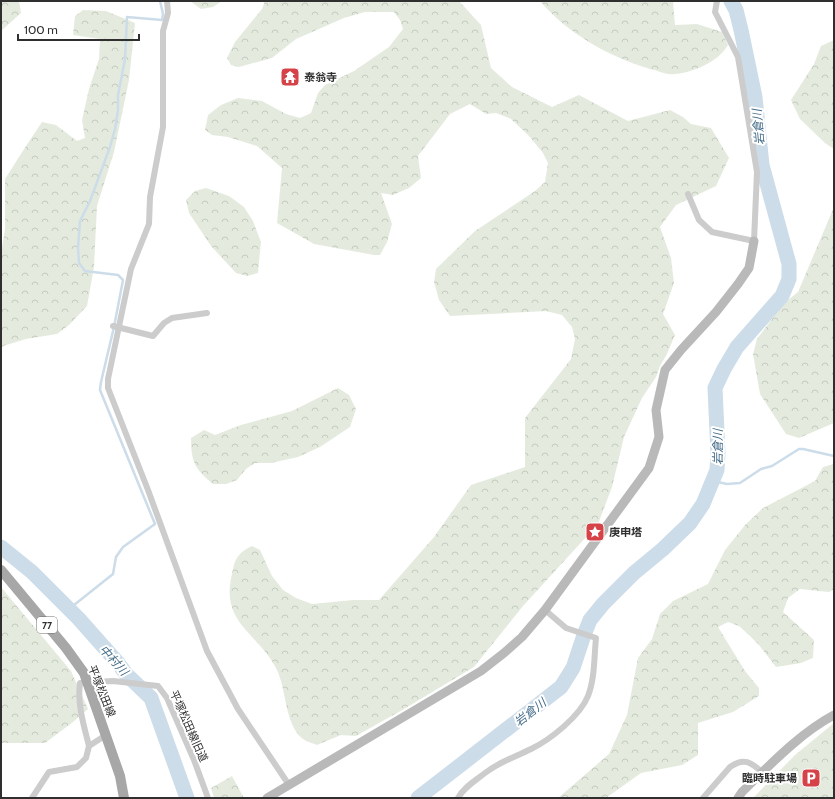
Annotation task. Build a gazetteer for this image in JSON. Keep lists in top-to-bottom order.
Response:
{
  "streets": {
    "main road": ["77", "平塚松田線"],
    "street": ["平塚松田線旧道"]
  },
  "crossings": [
    ["平塚松田線", "平塚松田線旧道"]
  ],
  "water": ["岩倉川", "中村川"],
  "places": {
    "temple": ["泰翁寺"],
    "place": ["庚申塔"],
    "parking": ["臨時駐車場"]
  },
  "scale_bar": "100 m"
}
